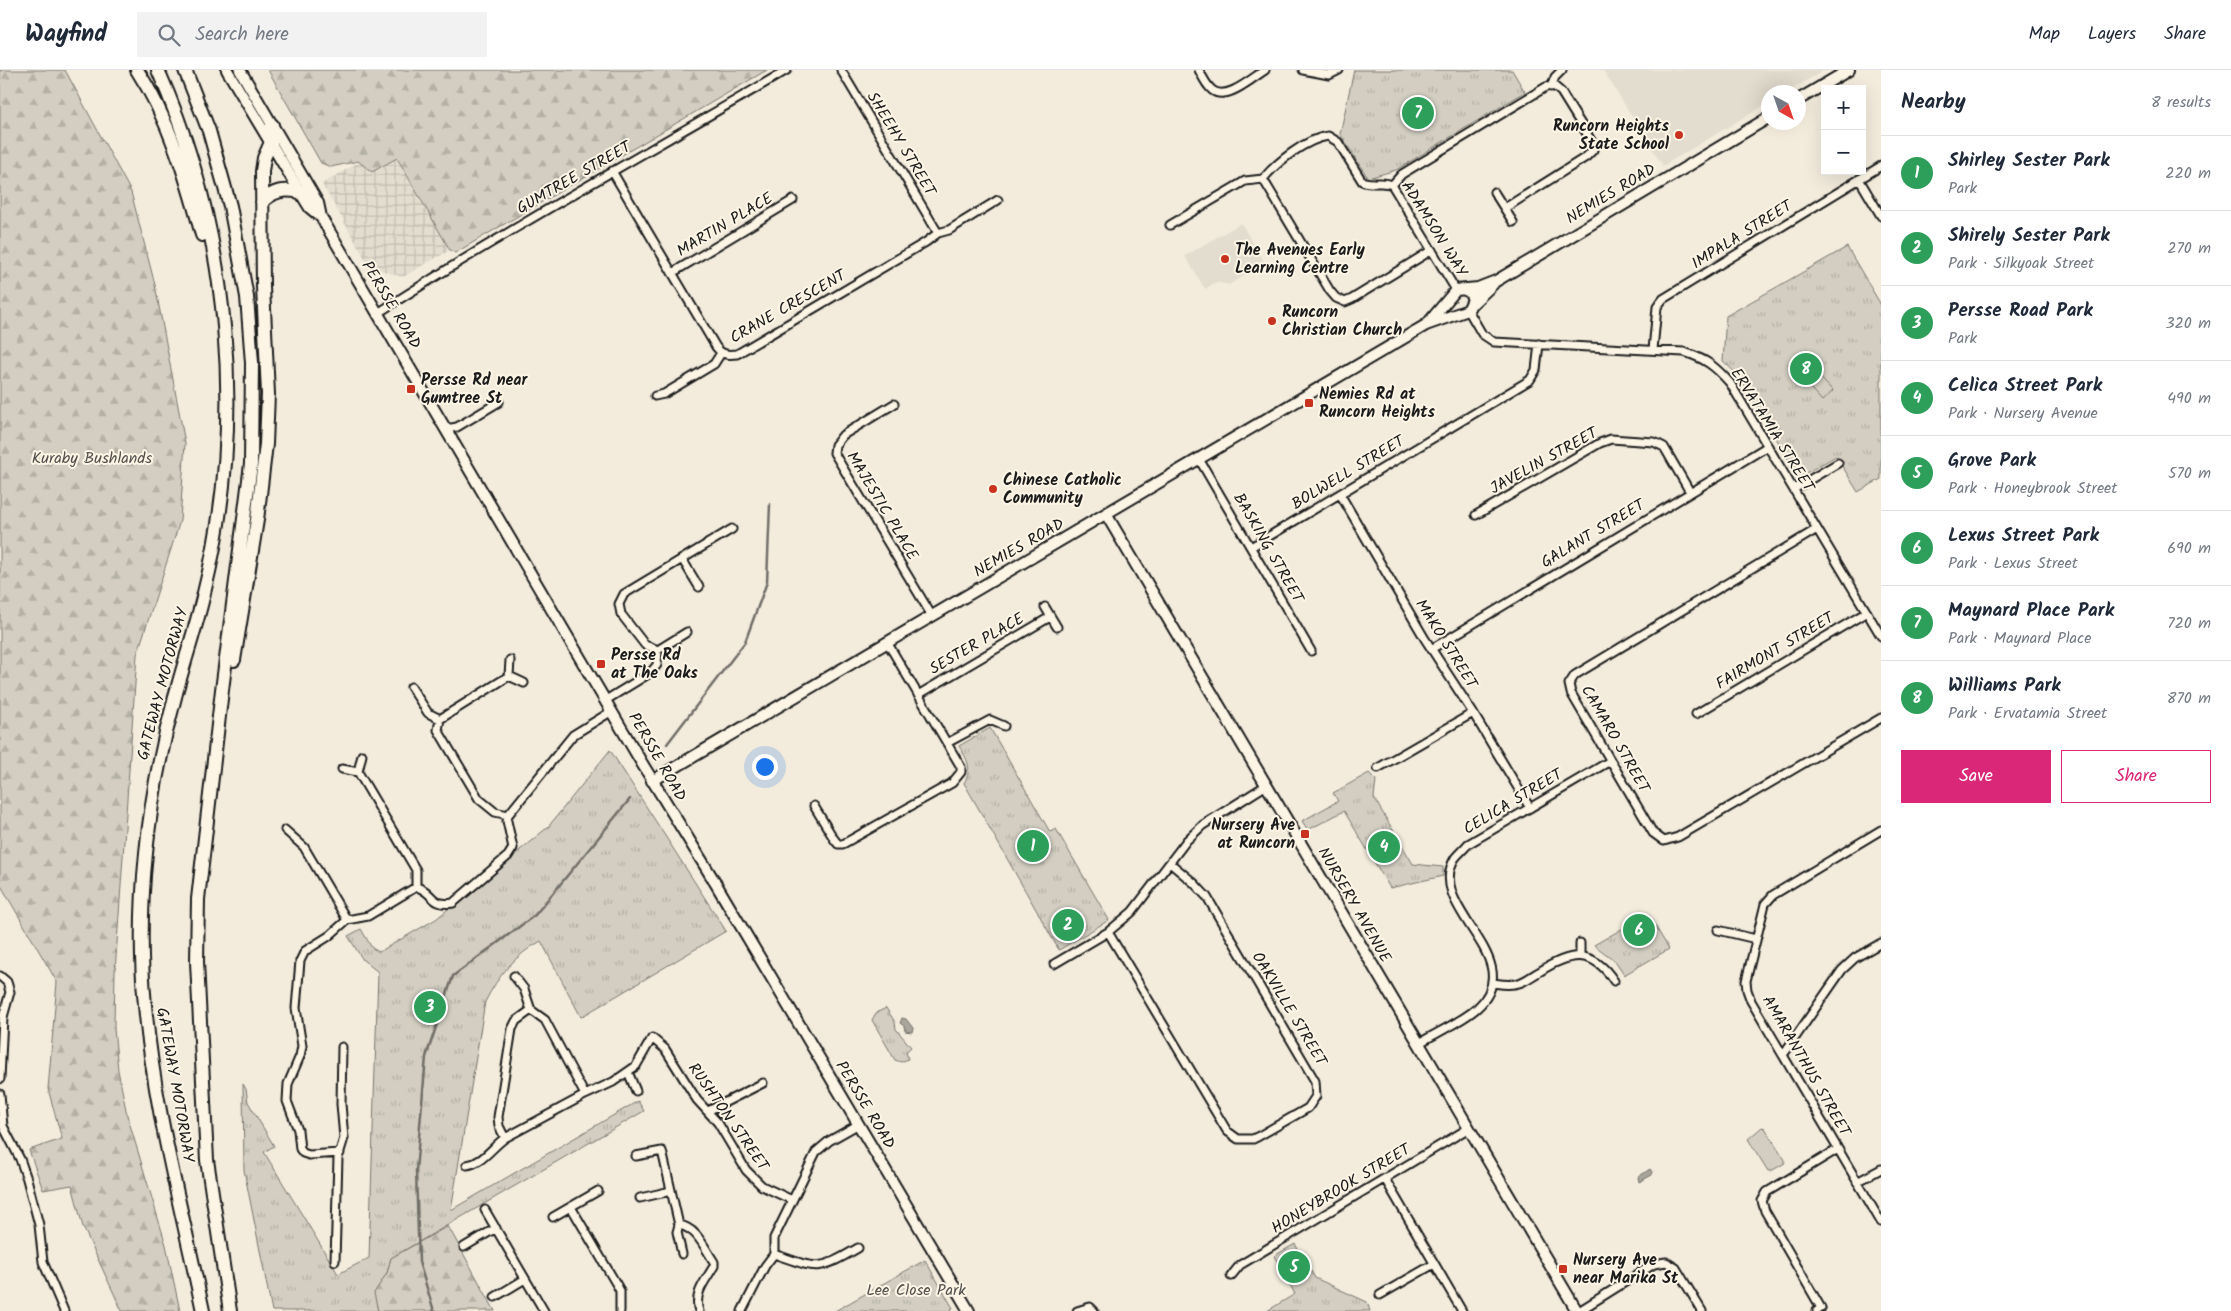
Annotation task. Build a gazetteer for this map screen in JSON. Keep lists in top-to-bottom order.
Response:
{
  "streets": {
    "highway": ["GATEWAY MOTORWAY"],
    "street": [
      "SHEEHY STREET",
      "GUMTREE STREET",
      "NEMIES ROAD",
      "MARTIN PLACE",
      "ADAMSON WAY",
      "IMPALA STREET",
      "PERSSE ROAD",
      "CRANE CRESCENT",
      "ERVATAMIA STREET",
      "JAVELIN STREET",
      "BOLWELL STREET",
      "MAJESTIC PLACE",
      "GALANT STREET",
      "BASKING STREET",
      "SESTER PLACE",
      "MAKO STREET",
      "FAIRMONT STREET",
      "CAMARO STREET",
      "CELICA STREET",
      "NURSERY AVENUE",
      "OAKVILLE STREET",
      "AMARANTHUS STREET",
      "RUSHTON STREET",
      "HONEYBROOK STREET"
    ]
  },
  "crossings": [
    ["SHEEHY STREET", "CRANE CRESCENT"],
    ["GUMTREE STREET", "PERSSE ROAD"],
    ["GUMTREE STREET", "CRANE CRESCENT"],
    ["NEMIES ROAD", "ADAMSON WAY"],
    ["NEMIES ROAD", "PERSSE ROAD"],
    ["NEMIES ROAD", "ERVATAMIA STREET"],
    ["NEMIES ROAD", "MAJESTIC PLACE"],
    ["NEMIES ROAD", "BASKING STREET"],
    ["NEMIES ROAD", "NURSERY AVENUE"],
    ["MARTIN PLACE", "CRANE CRESCENT"],
    ["IMPALA STREET", "ERVATAMIA STREET"],
    ["ERVATAMIA STREET", "BOLWELL STREET"],
    ["ERVATAMIA STREET", "GALANT STREET"],
    ["ERVATAMIA STREET", "FAIRMONT STREET"],
    ["ERVATAMIA STREET", "CAMARO STREET"],
    ["JAVELIN STREET", "GALANT STREET"],
    ["BOLWELL STREET", "BASKING STREET"],
    ["BOLWELL STREET", "MAKO STREET"],
    ["GALANT STREET", "MAKO STREET"],
    ["MAKO STREET", "CELICA STREET"],
    ["CAMARO STREET", "CELICA STREET"],
    ["NURSERY AVENUE", "HONEYBROOK STREET"]
  ],
  "parks": ["Kuraby Bushlands", "Lee Close Park"],
  "places": {
    "other": [
      "Runcorn Heights State School",
      "The Avenues Early Learning Centre",
      "Runcorn Christian Church",
      "Chinese Catholic Community"
    ],
    "transit": [
      "Persse Rd near Gumtree St",
      "Nemies Rd at Runcorn Heights",
      "Persse Rd at The Oaks",
      "Nursery Ave at Runcorn",
      "Nursery Ave near Marika St"
    ]
  },
  "north": "bottom right",
  "page": {
    "header": "Wayfind",
    "search": "Search here",
    "nav": ["Map", "Layers", "Share"],
    "heading": ["Nearby", "8 results"],
    "map_buttons": ["+", "−"],
    "pins": [
      "7",
      "8",
      "1",
      "4",
      "2",
      "6",
      "3",
      "5"
    ],
    "list": [
      {
        "mark": "1",
        "name": "Shirley Sester Park",
        "note": "Park",
        "value": "220 m"
      },
      {
        "mark": "2",
        "name": "Shirely Sester Park",
        "note": "Park · Silkyoak Street",
        "value": "270 m"
      },
      {
        "mark": "3",
        "name": "Persse Road Park",
        "note": "Park",
        "value": "320 m"
      },
      {
        "mark": "4",
        "name": "Celica Street Park",
        "note": "Park · Nursery Avenue",
        "value": "490 m"
      },
      {
        "mark": "5",
        "name": "Grove Park",
        "note": "Park · Honeybrook Street",
        "value": "570 m"
      },
      {
        "mark": "6",
        "name": "Lexus Street Park",
        "note": "Park · Lexus Street",
        "value": "690 m"
      },
      {
        "mark": "7",
        "name": "Maynard Place Park",
        "note": "Park · Maynard Place",
        "value": "720 m"
      },
      {
        "mark": "8",
        "name": "Williams Park",
        "note": "Park · Ervatamia Street",
        "value": "870 m"
      }
    ],
    "buttons": ["Save", "Share"]
  }
}
